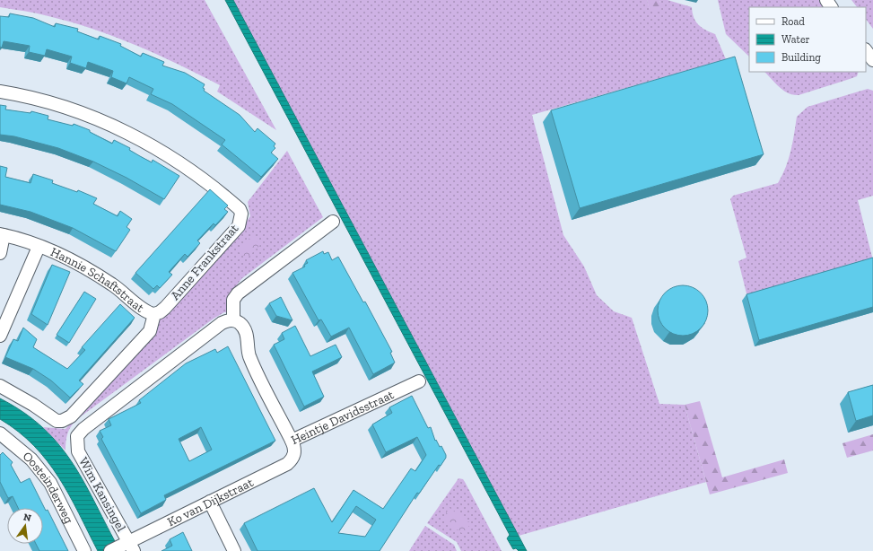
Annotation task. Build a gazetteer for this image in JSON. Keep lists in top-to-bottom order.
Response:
{
  "streets": {
    "street": [
      "Anne Frankstraat",
      "Hannie Schaftstraat",
      "Heintje Davidsstraat",
      "Oosteinderweg",
      "Wim Kansingel",
      "Ko van Dijkstraat"
    ]
  },
  "crossings": [
    ["Anne Frankstraat", "Hannie Schaftstraat"],
    ["Heintje Davidsstraat", "Wim Kansingel"],
    ["Heintje Davidsstraat", "Ko van Dijkstraat"],
    ["Wim Kansingel", "Ko van Dijkstraat"]
  ],
  "legend": ["Road", "Water", "Building"],
  "north": "top"
}
